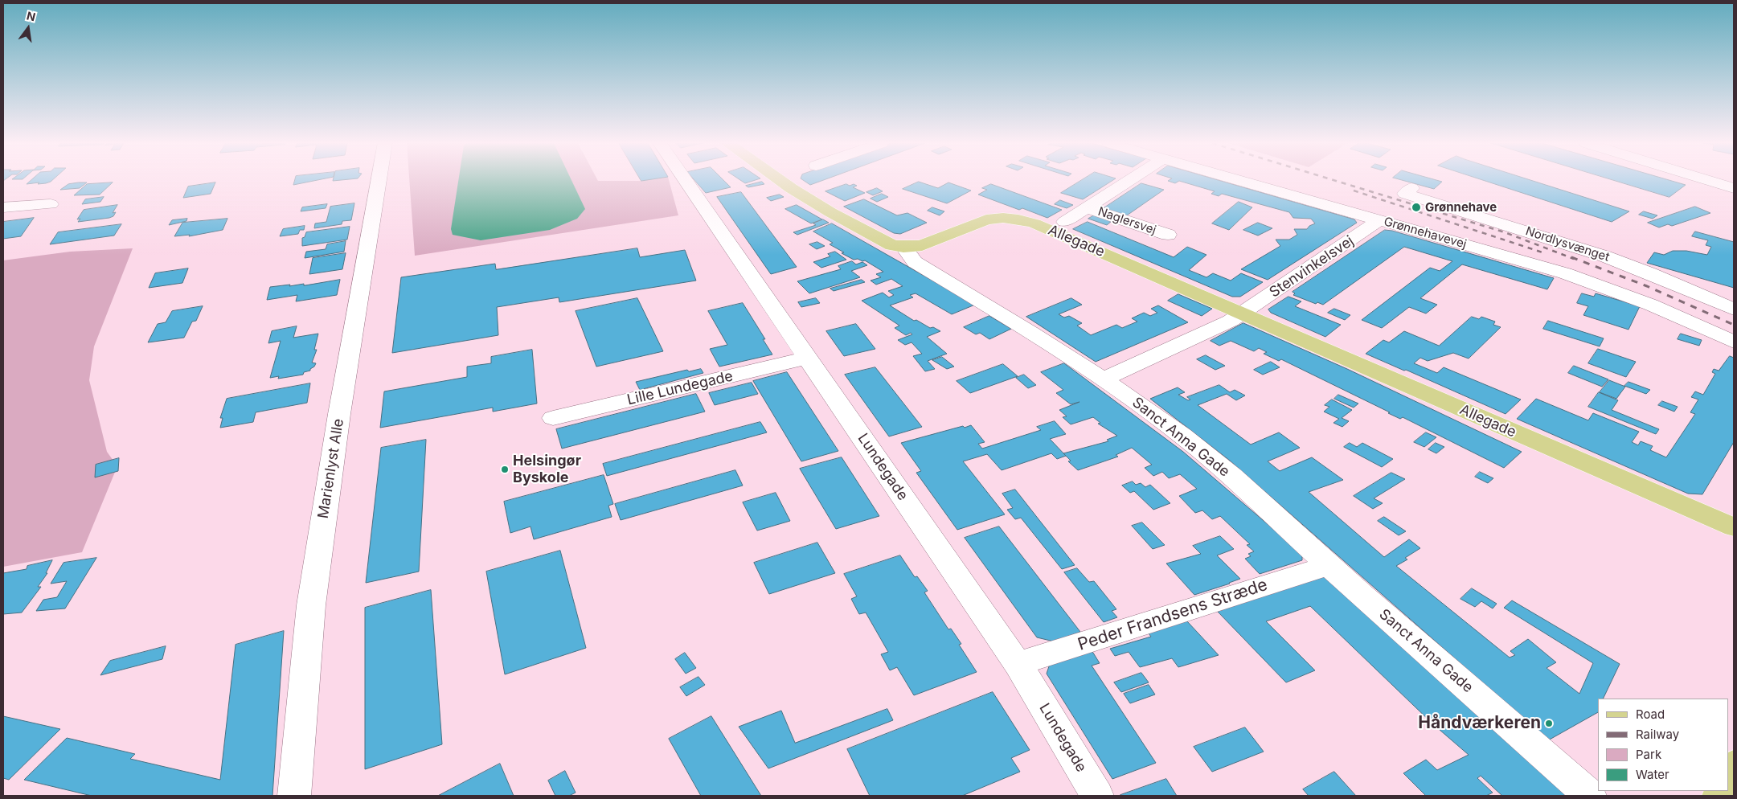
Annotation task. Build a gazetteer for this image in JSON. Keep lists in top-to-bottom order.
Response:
{
  "streets": {
    "main road": ["Allegade"],
    "street": [
      "Naglersvej",
      "Grønnehavevej",
      "Nordlysvænget",
      "Stenvinkelsvej",
      "Lille Lundegade",
      "Sanct Anna Gade",
      "Lundegade",
      "Marienlyst Alle",
      "Peder Frandsens Stræde"
    ]
  },
  "crossings": [
    ["Grønnehavevej", "Stenvinkelsvej"],
    ["Allegade", "Stenvinkelsvej"],
    ["Allegade", "Sanct Anna Gade"],
    ["Lille Lundegade", "Lundegade"],
    ["Sanct Anna Gade", "Peder Frandsens Stræde"],
    ["Lundegade", "Peder Frandsens Stræde"]
  ],
  "places": ["Grønnehave", "Helsingør Byskole", "Håndværkeren"],
  "legend": [
    "Road",
    "Railway",
    "Park",
    "Water"
  ],
  "north": "top"
}
